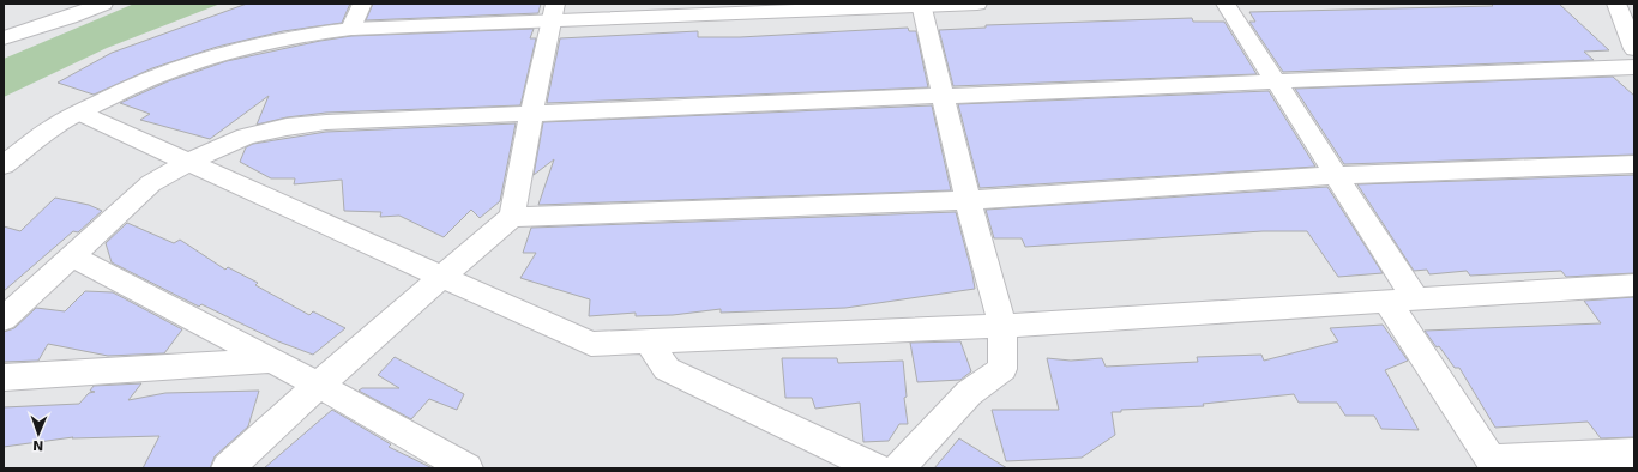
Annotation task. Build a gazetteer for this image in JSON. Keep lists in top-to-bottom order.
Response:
{
  "north": "bottom"
}
